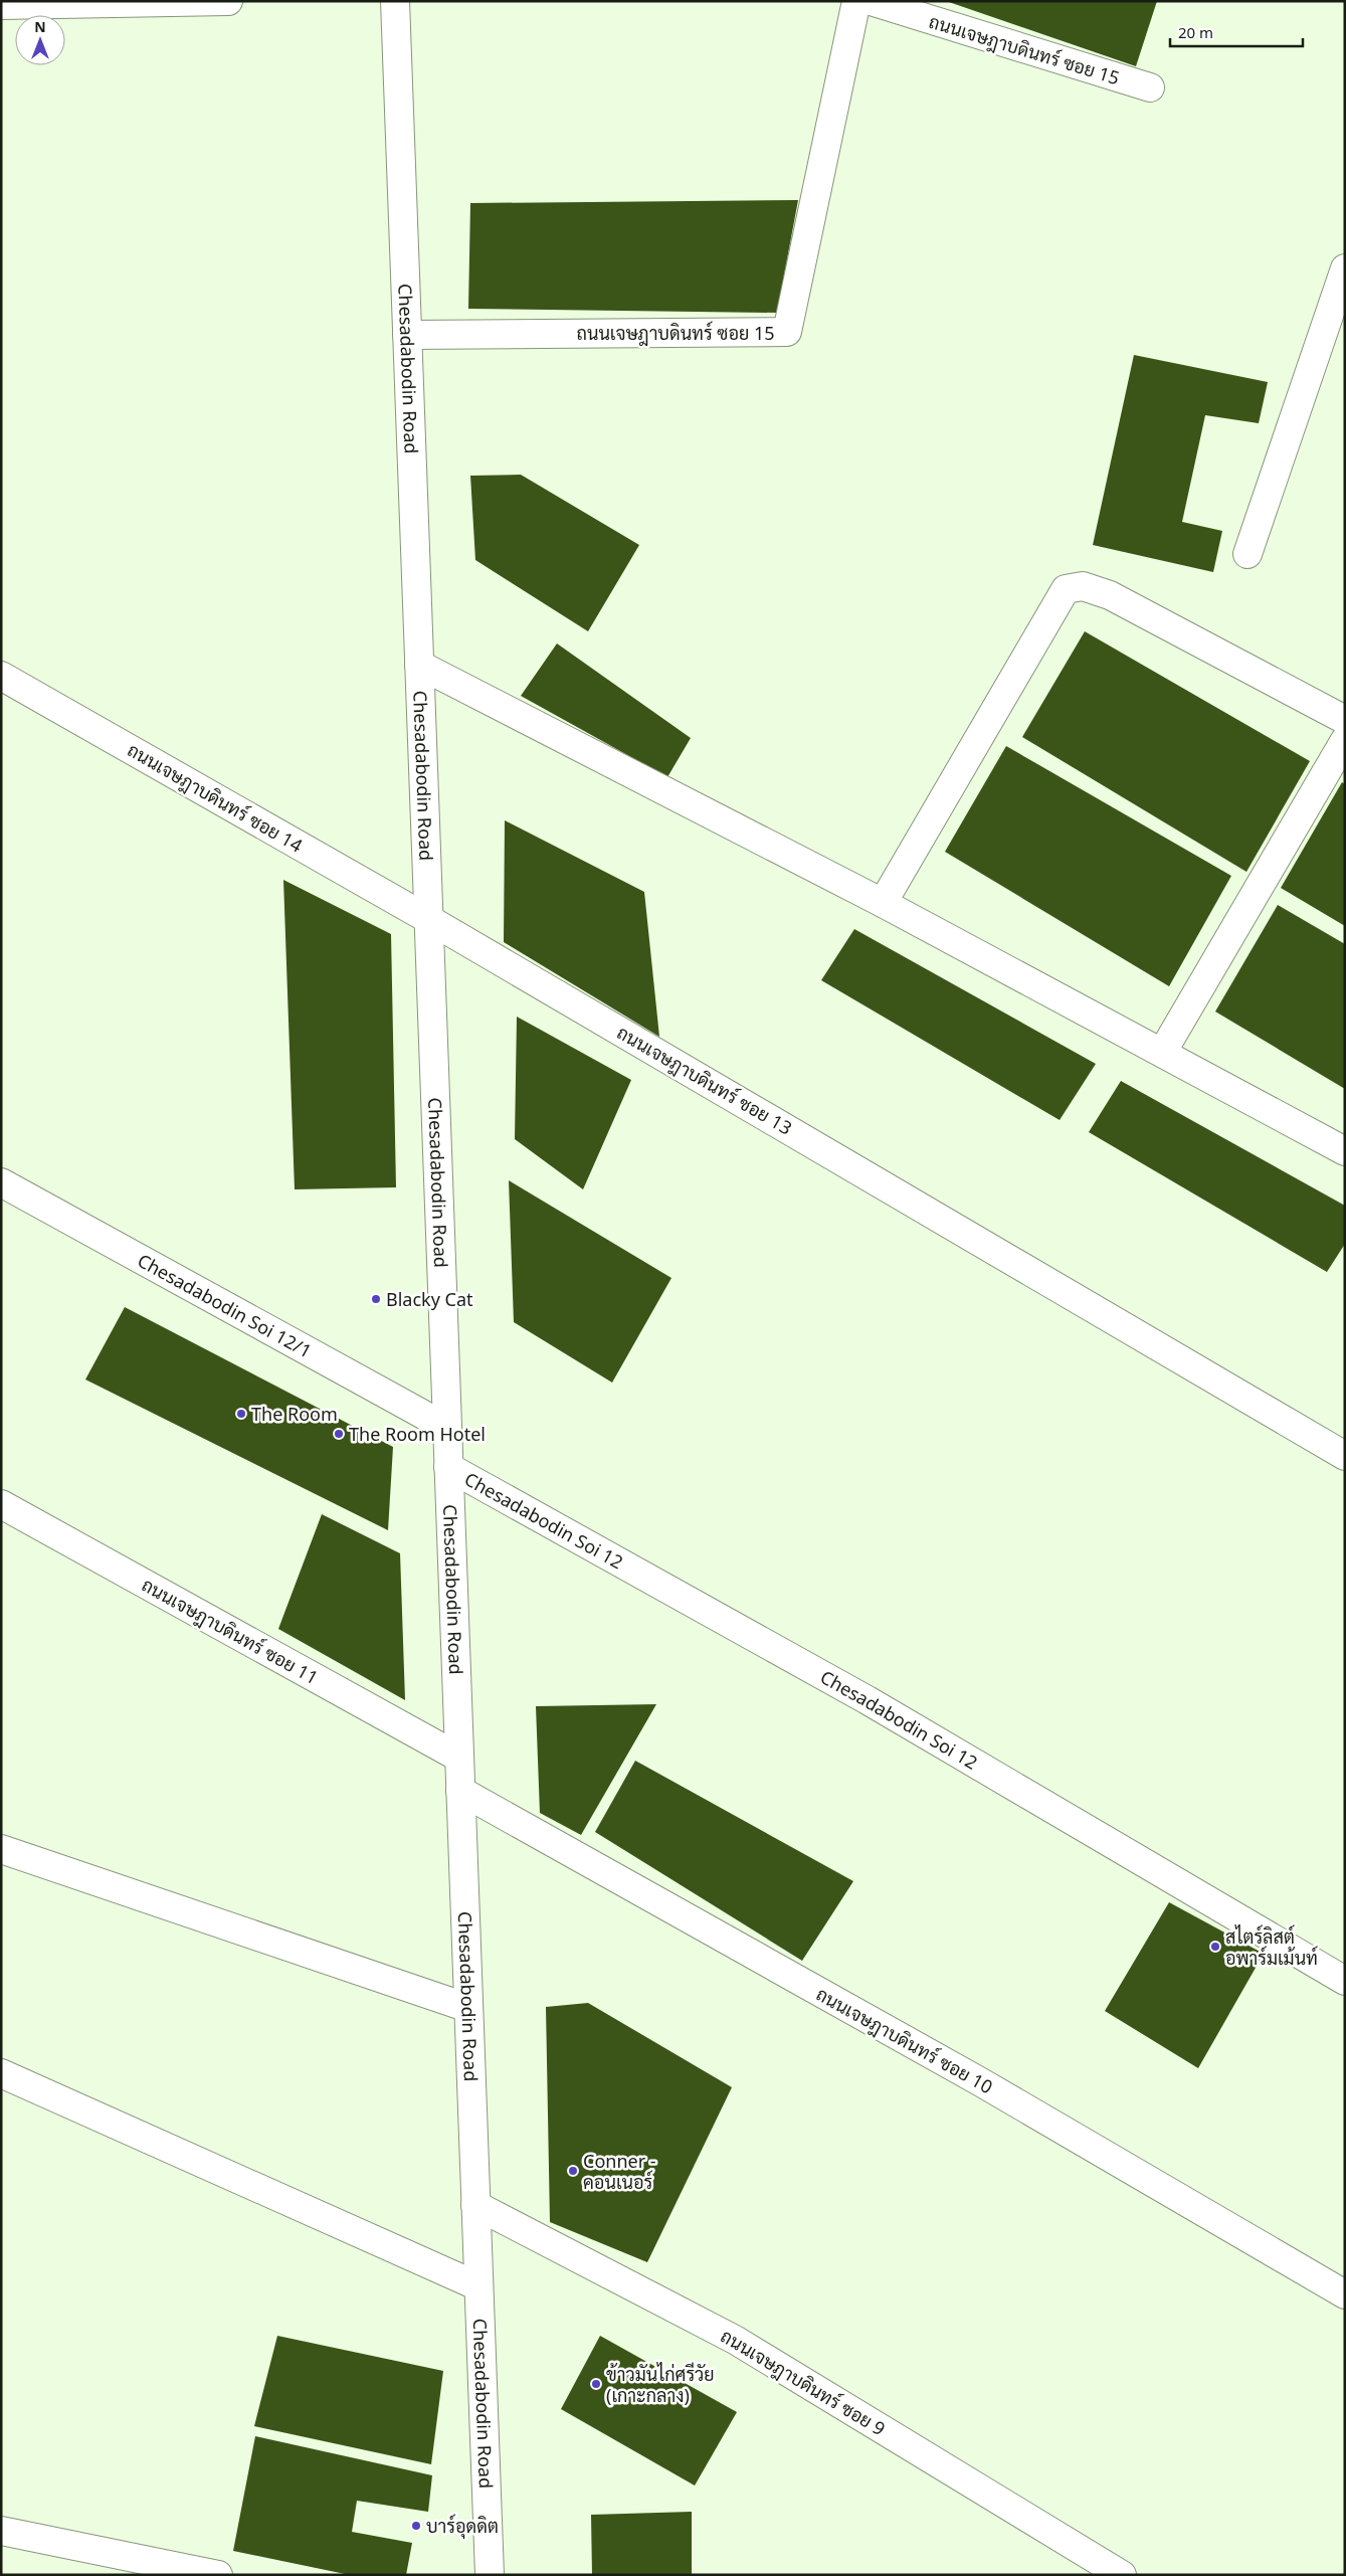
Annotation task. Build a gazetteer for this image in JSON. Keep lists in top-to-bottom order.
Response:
{
  "streets": {
    "street": [
      "ถนนเจษฎาบดินทร์ ซอย 15",
      "Chesadabodin Road",
      "ถนนเจษฎาบดินทร์ ซอย 14",
      "ถนนเจษฎาบดินทร์ ซอย 13",
      "Chesadabodin Soi 12/1",
      "Chesadabodin Soi 12",
      "ถนนเจษฎาบดินทร์ ซอย 11",
      "ถนนเจษฎาบดินทร์ ซอย 10",
      "ถนนเจษฎาบดินทร์ ซอย 9"
    ]
  },
  "crossings": [
    ["ถนนเจษฎาบดินทร์ ซอย 15", "Chesadabodin Road"],
    ["Chesadabodin Road", "ถนนเจษฎาบดินทร์ ซอย 14"],
    ["Chesadabodin Road", "ถนนเจษฎาบดินทร์ ซอย 13"],
    ["Chesadabodin Road", "Chesadabodin Soi 12/1"],
    ["Chesadabodin Road", "Chesadabodin Soi 12"],
    ["Chesadabodin Road", "ถนนเจษฎาบดินทร์ ซอย 11"],
    ["Chesadabodin Road", "ถนนเจษฎาบดินทร์ ซอย 10"],
    ["Chesadabodin Road", "ถนนเจษฎาบดินทร์ ซอย 9"],
    ["ถนนเจษฎาบดินทร์ ซอย 14", "ถนนเจษฎาบดินทร์ ซอย 13"]
  ],
  "places": [
    "Blacky Cat",
    "The Room",
    "The Room Hotel",
    "สไตร์ลิสต์ อพาร์มเม้นท์",
    "Conner - คอนเนอร์",
    "ข้าวมันไก่ศรีวัย (เกาะกลาง)",
    "บาร์อุดดิต"
  ],
  "scale_bar": "20 m",
  "north": "top"
}
